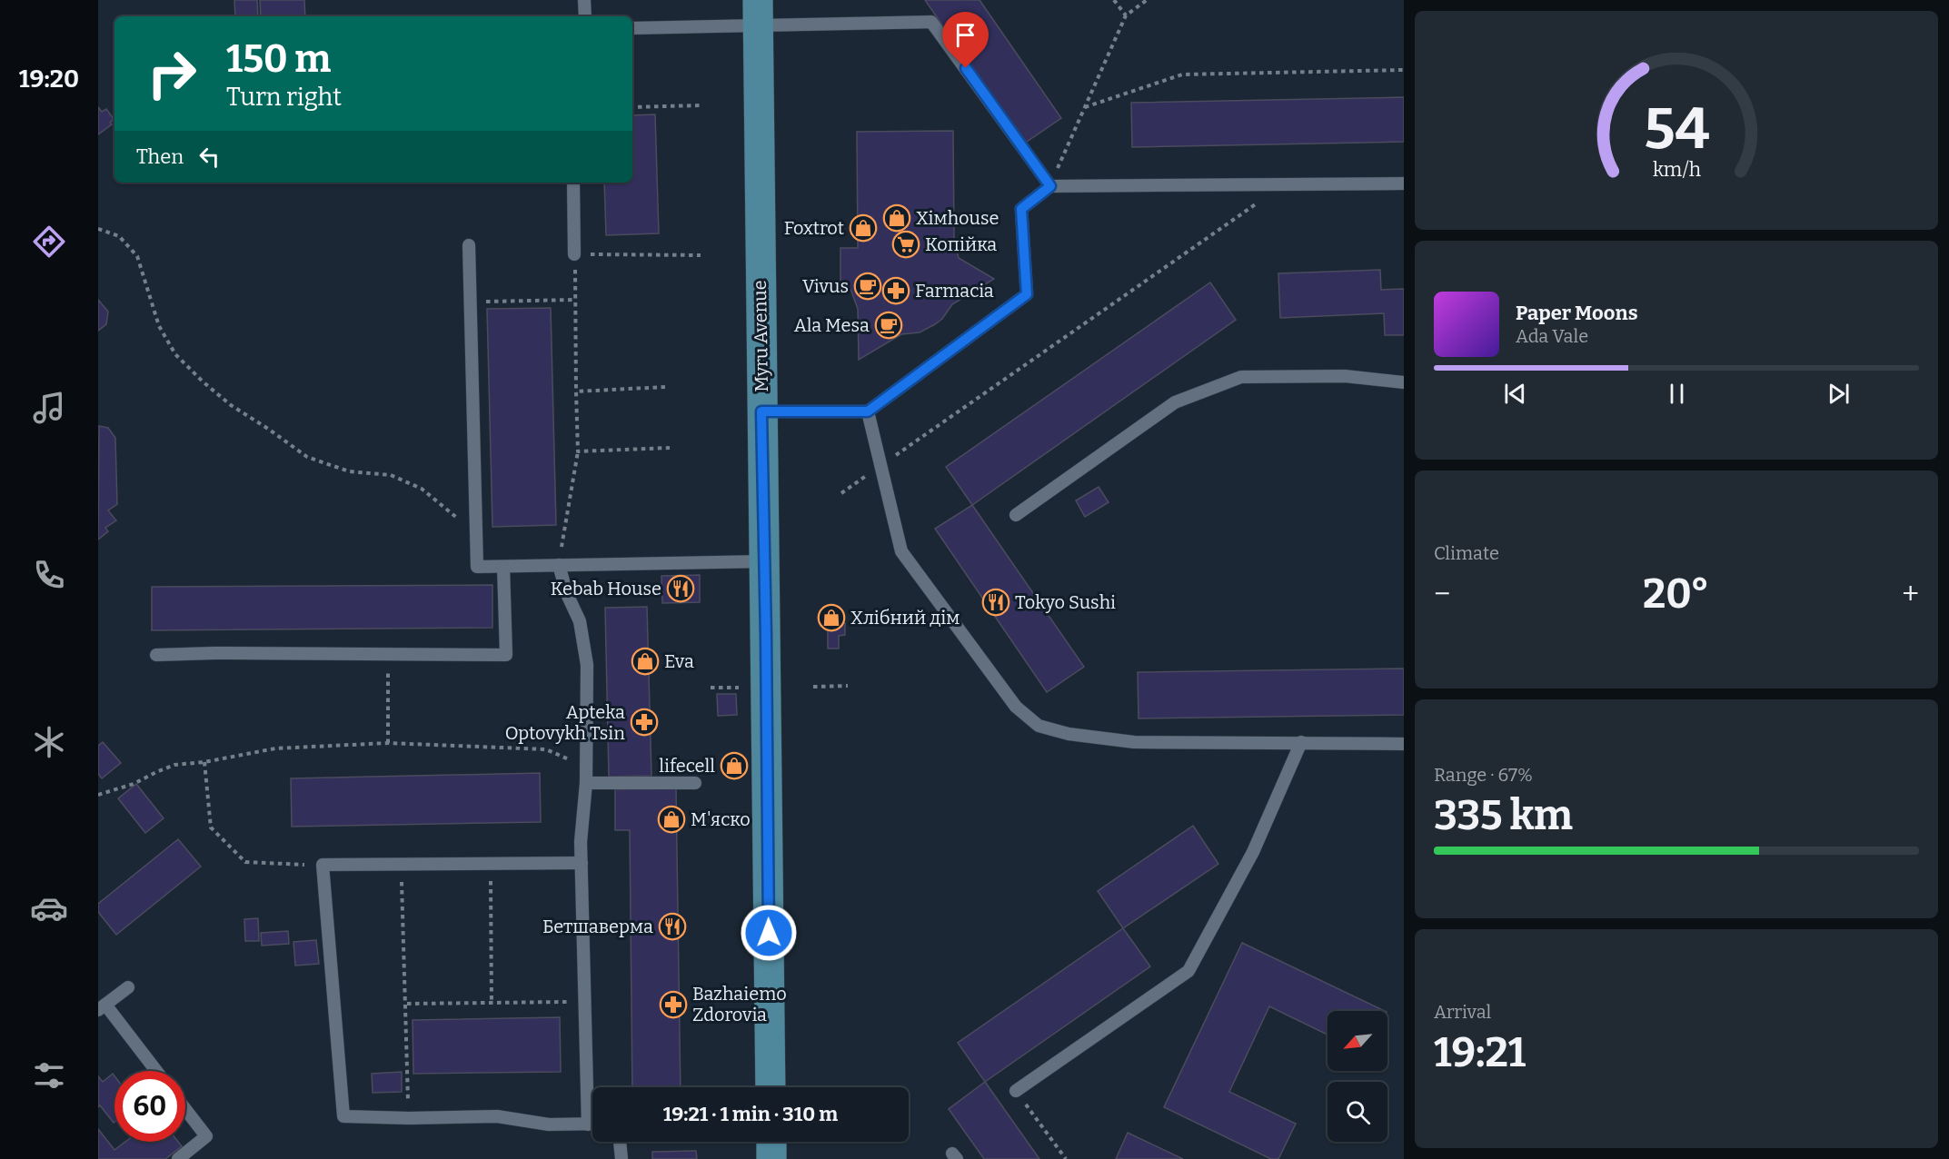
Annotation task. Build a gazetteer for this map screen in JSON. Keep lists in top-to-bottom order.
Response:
{
  "streets": {
    "main road": ["Myru Avenue"]
  },
  "places": {
    "shop": [
      "Хімhouse",
      "Foxtrot",
      "Хлібний дім",
      "Eva",
      "lifecell",
      "М'яско"
    ],
    "supermarket": ["Копійка"],
    "cafe": ["Vivus", "Ala Mesa"],
    "pharmacy": ["Farmacia", "Apteka Optovykh Tsin", "Bazhaiemo Zdorovia"],
    "restaurant": ["Kebab House", "Tokyo Sushi", "Бетшаверма"]
  },
  "north": "bottom left",
  "page": {
    "tabs": "19:20",
    "turn": ["150 m", "Turn right"],
    "then": "Then",
    "song": ["Paper Moons", "Ada Vale"],
    "tile": [
      "Climate",
      ["Range · 67%", "335 km"],
      ["Arrival", "19:21"]
    ],
    "heat": ["−", "20°", "+"],
    "limit": "60",
    "trip": "19:21 · 1 min · 310 m",
    "gauge": ["54", "km/h"]
  }
}
